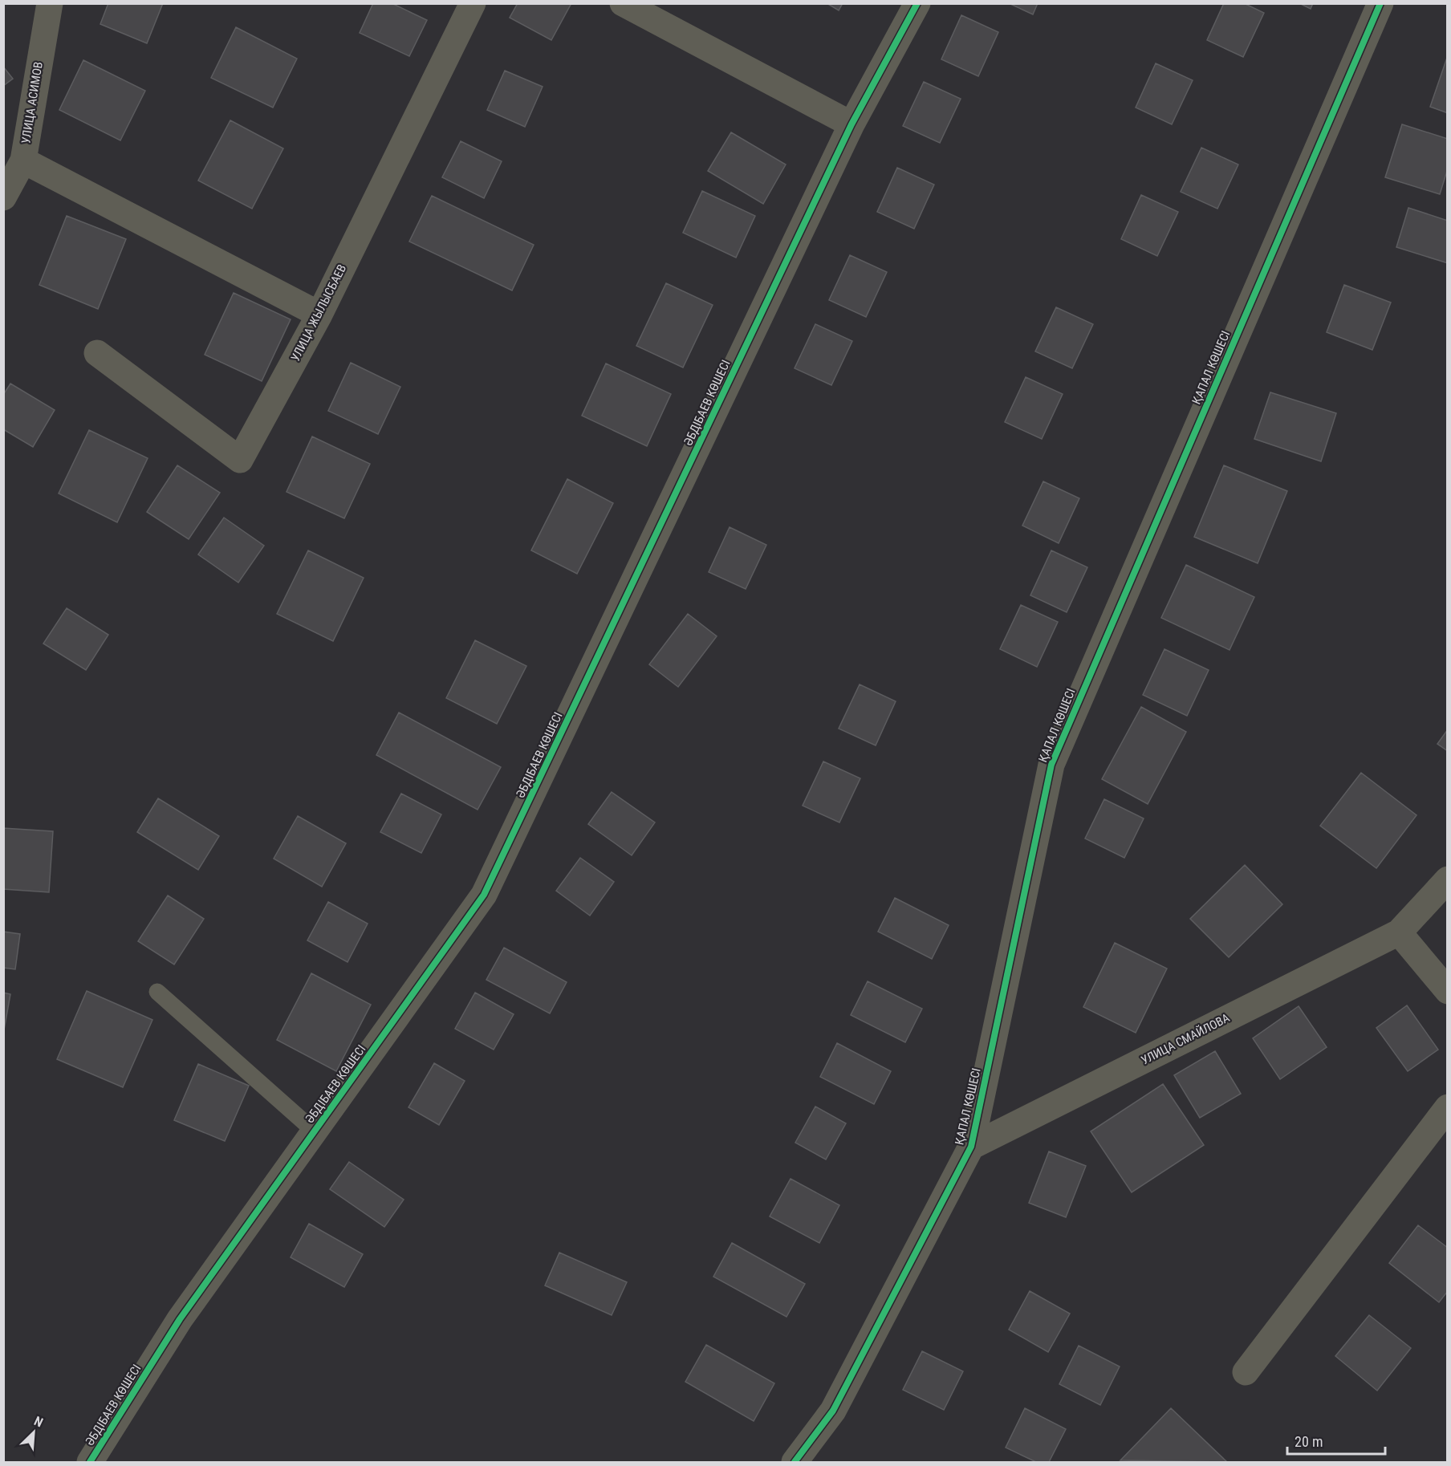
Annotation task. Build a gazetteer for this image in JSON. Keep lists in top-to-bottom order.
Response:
{
  "streets": {
    "street": [
      "УЛИЦА АСИМОВ",
      "УЛИЦА ЖЫЛЫСБАЕВ",
      "ҚАПАЛ КӨШЕСІ",
      "ӘБДІБАЕВ КӨШЕСІ",
      "УЛИЦА СМАЙЛОВА"
    ]
  },
  "crossings": [
    ["ҚАПАЛ КӨШЕСІ", "УЛИЦА СМАЙЛОВА"]
  ],
  "scale_bar": "20 m",
  "north": "top right"
}
